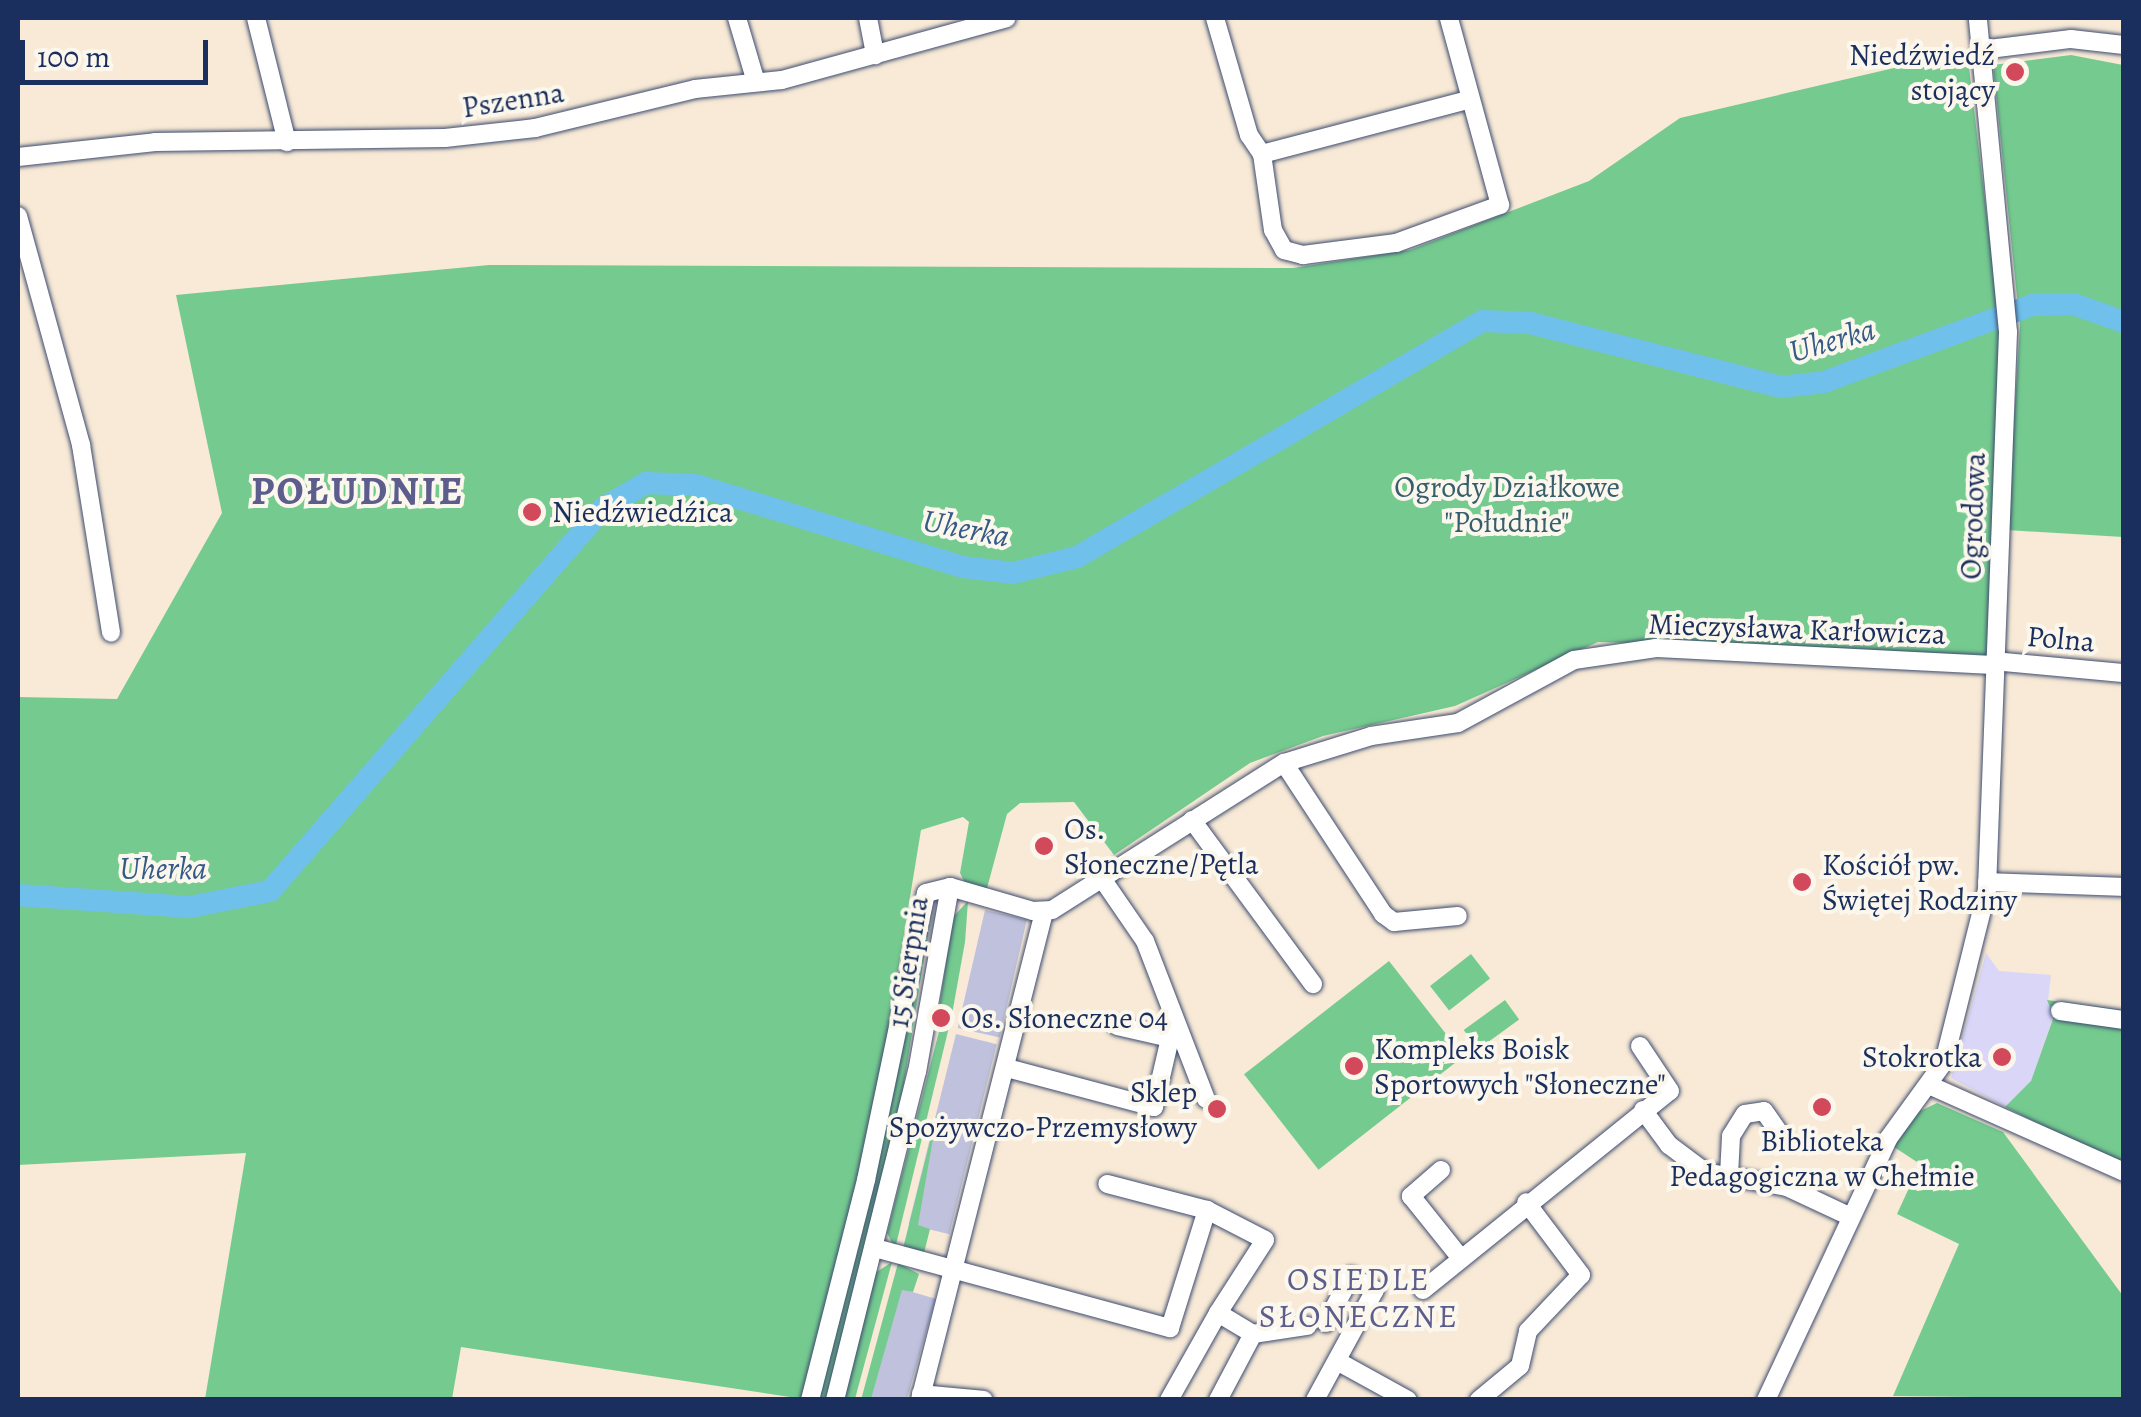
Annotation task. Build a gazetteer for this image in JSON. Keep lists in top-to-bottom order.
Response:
{
  "streets": {
    "street": [
      "Pszenna",
      "Ogrodowa",
      "Mieczysława Karłowicza",
      "Polna",
      "15 Sierpnia"
    ]
  },
  "crossings": [
    ["Ogrodowa", "Mieczysława Karłowicza"],
    ["Ogrodowa", "Polna"],
    ["Mieczysława Karłowicza", "Polna"]
  ],
  "districts": ["POŁUDNIE", "OSIEDLE SŁONECZNE"],
  "water": ["Uherka"],
  "parks": ["Ogrody Działkowe \"Południe\""],
  "places": [
    "Niedźwiedź stojący",
    "Niedźwiedźica",
    "Os. Słoneczne/Pętla",
    "Kościół pw. Świętej Rodziny",
    "Os. Słoneczne 04",
    "Stokrotka",
    "Kompleks Boisk Sportowych \"Słoneczne\"",
    "Biblioteka Pedagogiczna w Chełmie",
    "Sklep Spożywczo-Przemysłowy"
  ],
  "scale_bar": "100 m"
}
